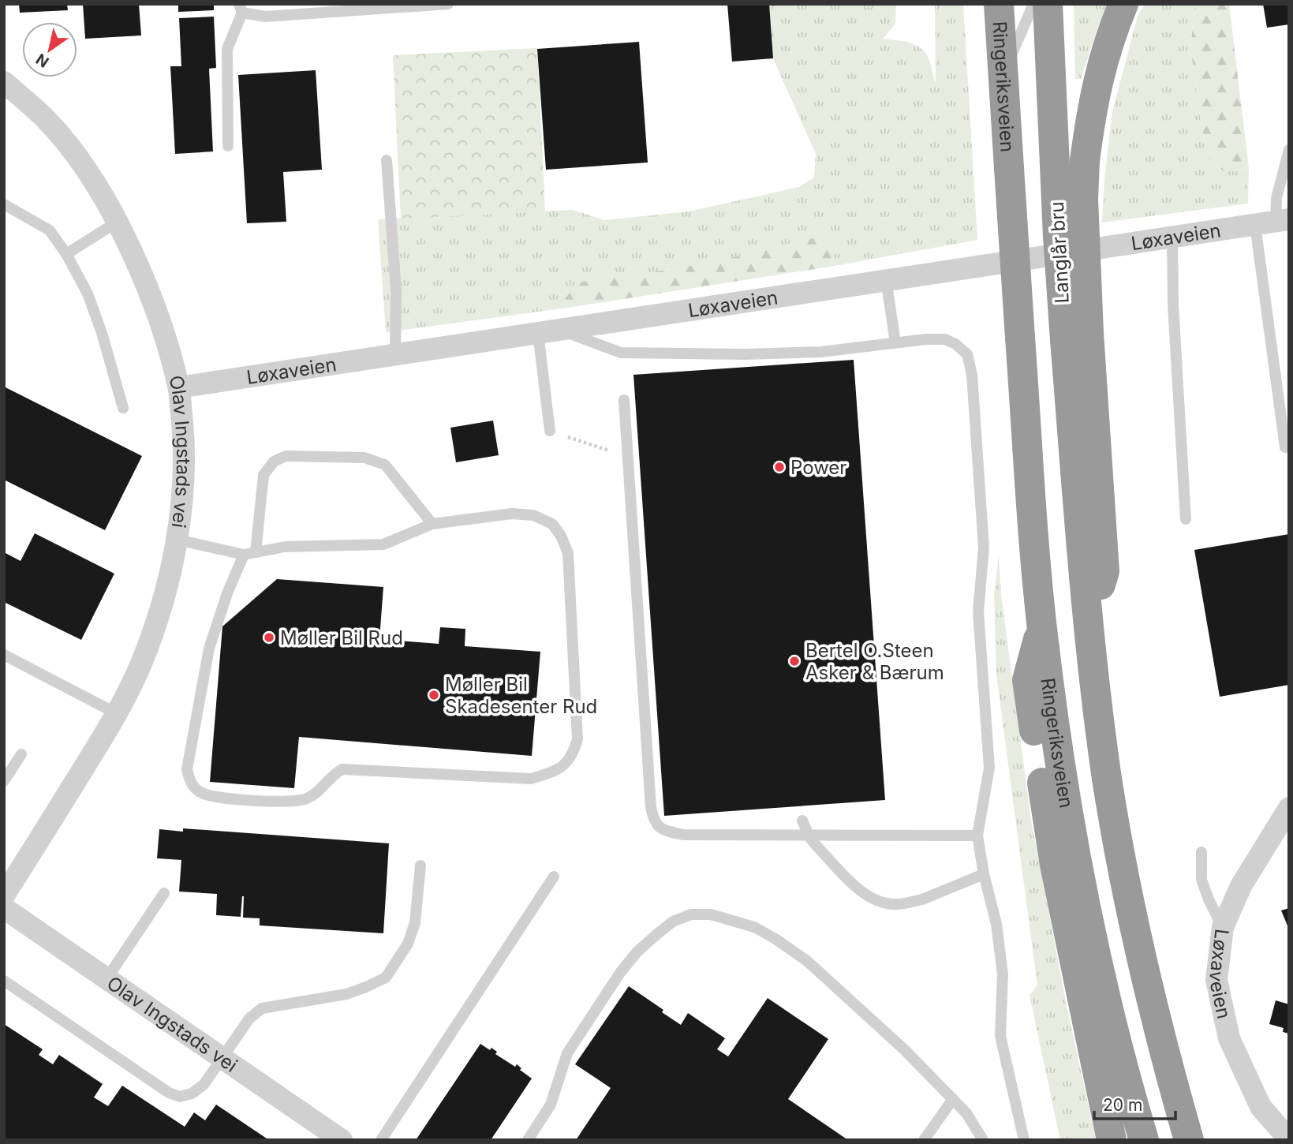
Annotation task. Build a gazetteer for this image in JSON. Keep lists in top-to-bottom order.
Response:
{
  "streets": {
    "highway": ["Ringeriksveien", "Langlår bru"],
    "street": ["Løxaveien", "Olav Ingstads vei"]
  },
  "crossings": [
    ["Løxaveien", "Olav Ingstads vei"]
  ],
  "places": [
    "Power",
    "Møller Bil Rud",
    "Bertel O.Steen Asker & Bærum",
    "Møller Bil Skadesenter Rud"
  ],
  "scale_bar": "20 m",
  "north": "bottom left"
}
